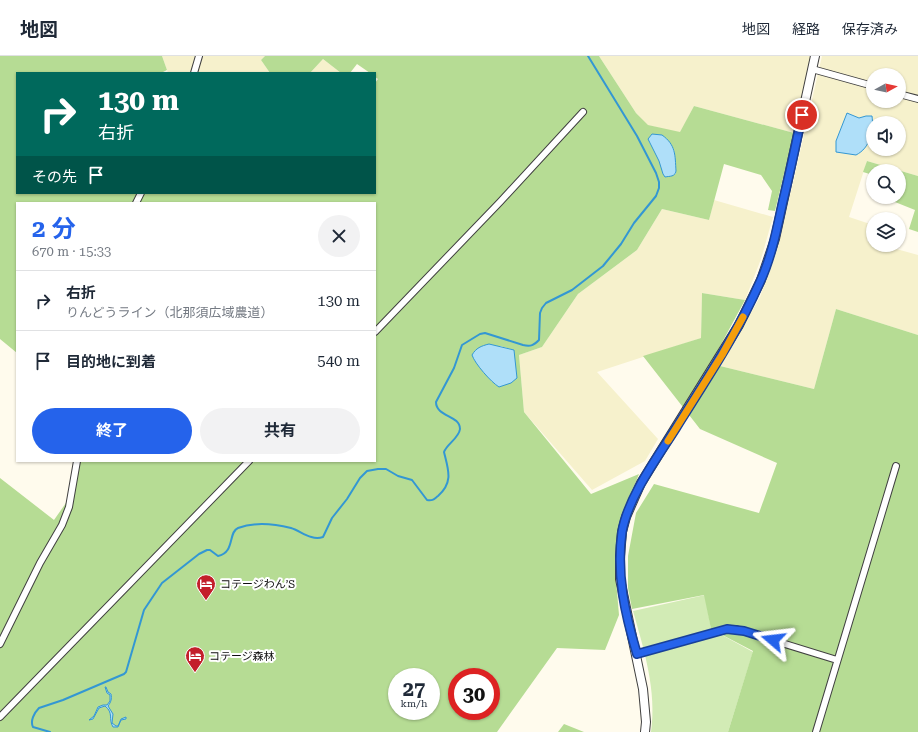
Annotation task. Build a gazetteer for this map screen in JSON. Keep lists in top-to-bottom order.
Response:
{
  "places": {
    "hotel": ["コテージわん’S", "コテージ森林"]
  },
  "north": "right",
  "page": {
    "header": "地図",
    "nav": ["地図", "経路", "保存済み"],
    "turn": ["130 m", "右折"],
    "then": "その先",
    "heading": ["2 分", "670 m · 15:33"],
    "list": [
      {
        "name": "右折",
        "note": "りんどうライン（北那須広域農道）",
        "value": "130 m"
      },
      {
        "name": "目的地に到着",
        "value": "540 m"
      }
    ],
    "buttons": ["終了", "共有"],
    "speed": "27 km/h",
    "limit": "30"
  }
}
